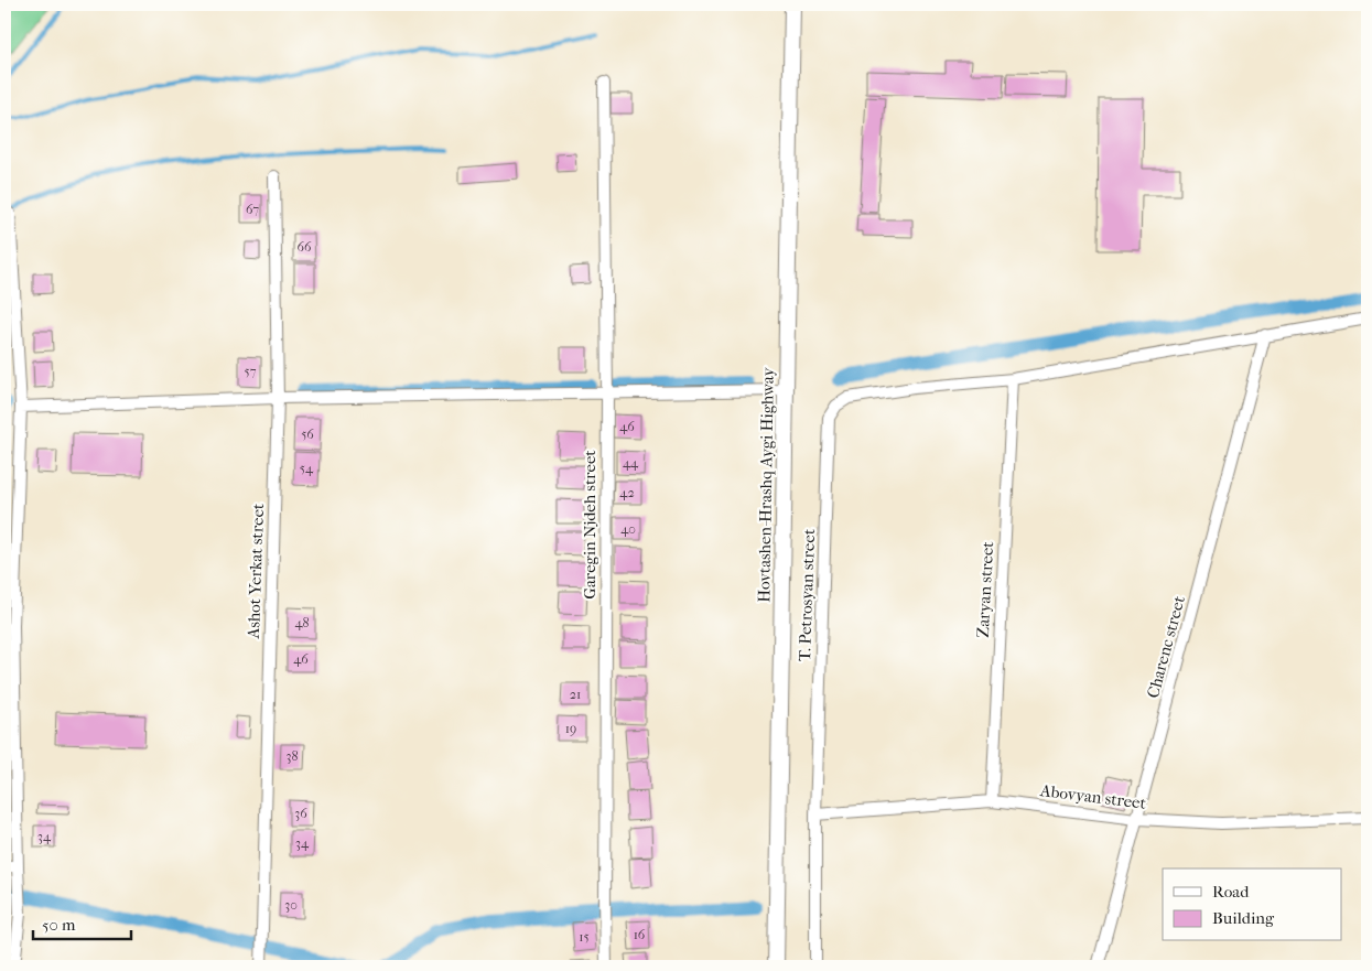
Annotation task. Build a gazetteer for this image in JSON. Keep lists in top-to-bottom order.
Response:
{
  "streets": {
    "street": [
      "Hovtashen-Hrashq Aygi Highway",
      "Garegin Njdeh street",
      "Ashot Yerkat street",
      "Zaryan street",
      "T. Petrosyan street",
      "Charenc street",
      "Abovyan street"
    ]
  },
  "crossings": [
    ["Zaryan street", "T. Petrosyan street"],
    ["Zaryan street", "Abovyan street"],
    ["T. Petrosyan street", "Charenc street"],
    ["T. Petrosyan street", "Abovyan street"],
    ["Charenc street", "Abovyan street"]
  ],
  "house_numbers": [
    "67",
    "66",
    "57",
    "46",
    "56",
    "44",
    "54",
    "42",
    "40",
    "48",
    "46",
    "21",
    "19",
    "38",
    "36",
    "34",
    "34",
    "30",
    "16",
    "15"
  ],
  "legend": ["Road", "Building"],
  "scale_bar": "50 m"
}
